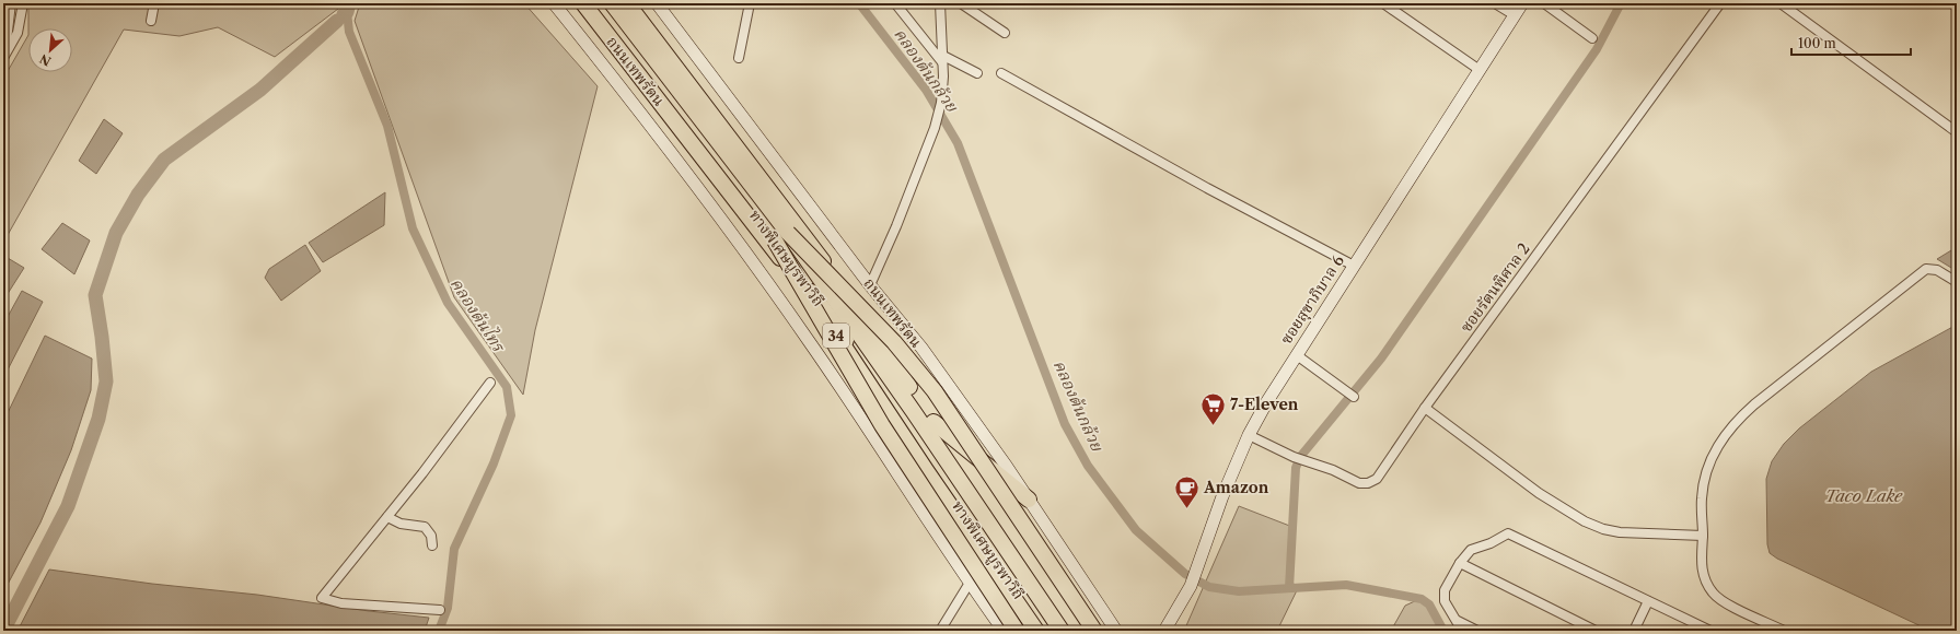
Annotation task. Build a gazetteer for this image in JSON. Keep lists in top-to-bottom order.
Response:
{
  "streets": {
    "highway": ["ถนนเทพรัตน", "ทางพิเศษบูรพาวิถี", "34"],
    "main road": ["ซอยสุขาภิบาล 6"],
    "street": ["ซอยรัตนพิศาล 2"]
  },
  "crossings": [
    ["ซอยรัตนพิศาล 2", "ซอยสุขาภิบาล 6"]
  ],
  "water": ["คลองต้นกล้วย", "คลองต้นไทร", "Taco Lake"],
  "places": {
    "supermarket": ["7-Eleven"],
    "cafe": ["Amazon"]
  },
  "scale_bar": "100 m",
  "north": "bottom left"
}
